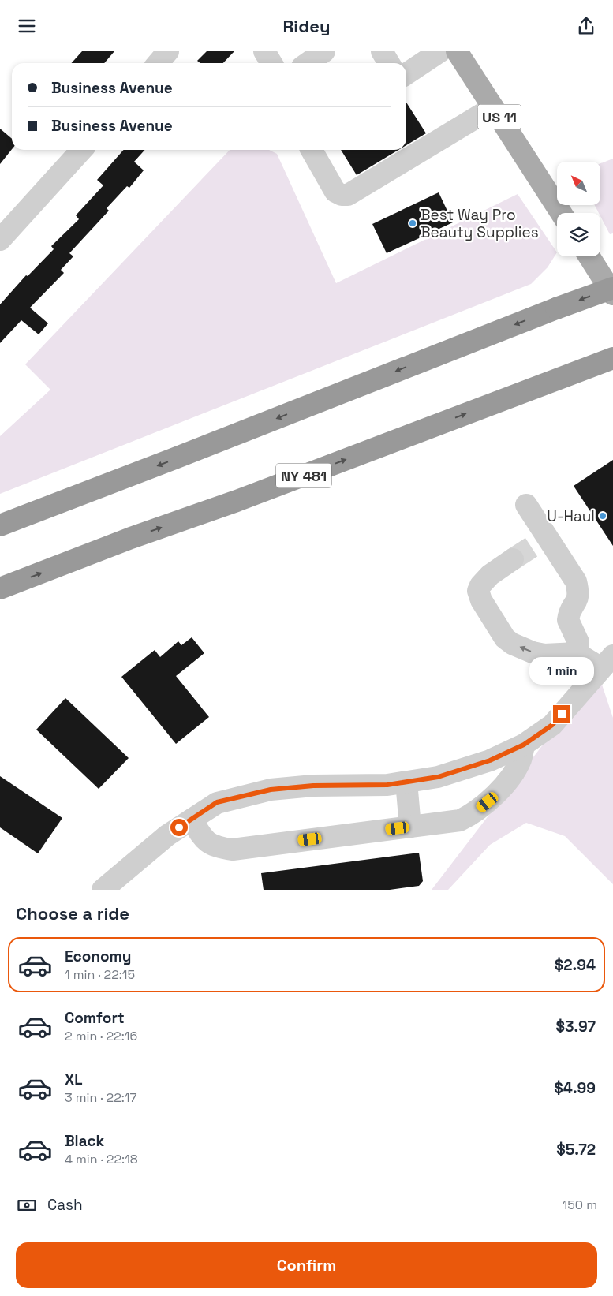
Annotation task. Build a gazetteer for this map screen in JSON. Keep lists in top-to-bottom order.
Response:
{
  "streets": {
    "highway": ["NY 481"],
    "main road": ["US 11"]
  },
  "places": ["Best Way Pro Beauty Supplies", "U-Haul"],
  "north": "top left",
  "page": {
    "header": "Ridey",
    "banner": ["Business Avenue", "Business Avenue"],
    "bubble": "1 min",
    "heading": "Choose a ride",
    "list": [
      {
        "name": "Economy",
        "note": "1 min · 22:15",
        "value": "$2.94"
      },
      {
        "name": "Comfort",
        "note": "2 min · 22:16",
        "value": "$3.97"
      },
      {
        "name": "XL",
        "note": "3 min · 22:17",
        "value": "$4.99"
      },
      {
        "name": "Black",
        "note": "4 min · 22:18",
        "value": "$5.72"
      }
    ],
    "pay": ["Cash", "150 m"],
    "buttons": "Confirm"
  }
}
